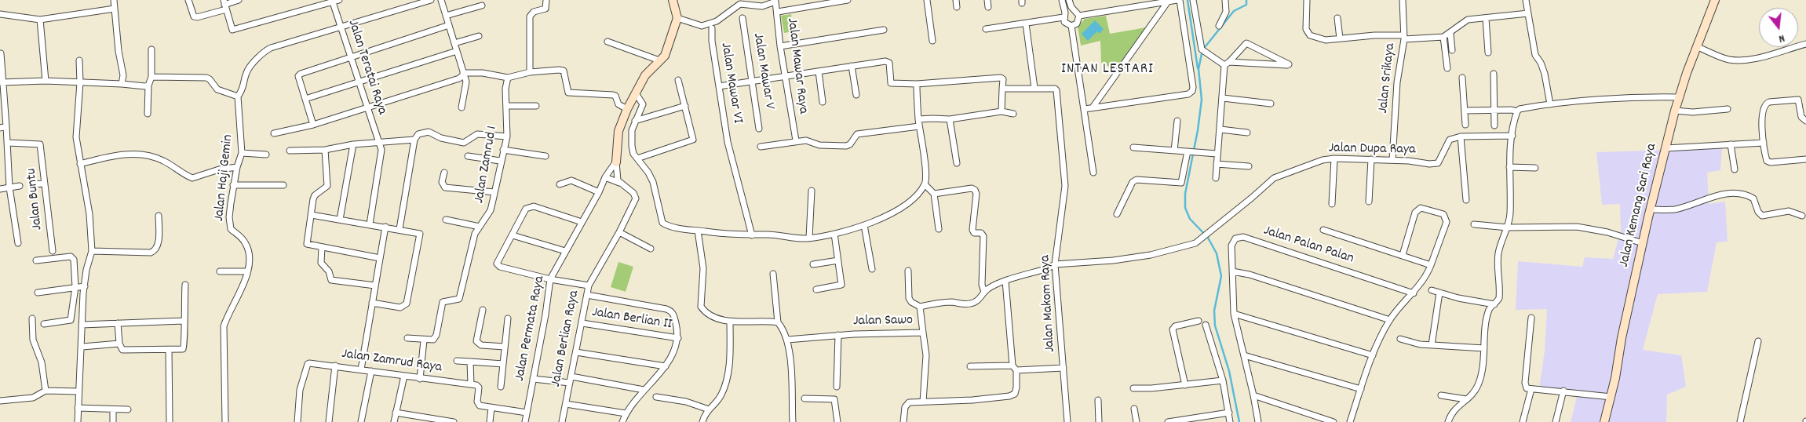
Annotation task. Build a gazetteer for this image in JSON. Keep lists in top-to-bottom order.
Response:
{
  "streets": {
    "main road": ["Jalan Kemang Sari Raya"],
    "street": [
      "Jalan Mawar Raya",
      "Jalan Teratai Raya",
      "Jalan Mawar V",
      "Jalan Srikaya",
      "Jalan Mawar VI",
      "Jalan Dupa Raya",
      "Jalan Zamrud 1",
      "Jalan Haji Gemin",
      "Jalan Buntu",
      "Jalan Palan Palan",
      "Jalan Makom Raya",
      "Jalan Berlian II",
      "Jalan Sawo",
      "Jalan Permata Raya",
      "Jalan Berlian Raya",
      "Jalan Zamrud Raya"
    ]
  },
  "crossings": [
    ["Jalan Teratai Raya", "Jalan Haji Gemin"],
    ["Jalan Srikaya", "Jalan Dupa Raya"],
    ["Jalan Dupa Raya", "Jalan Makom Raya"],
    ["Jalan Dupa Raya", "Jalan Sawo"],
    ["Jalan Makom Raya", "Jalan Sawo"],
    ["Jalan Berlian II", "Jalan Berlian Raya"],
    ["Jalan Permata Raya", "Jalan Berlian Raya"]
  ],
  "districts": ["INTAN LESTARI"],
  "north": "bottom"
}
